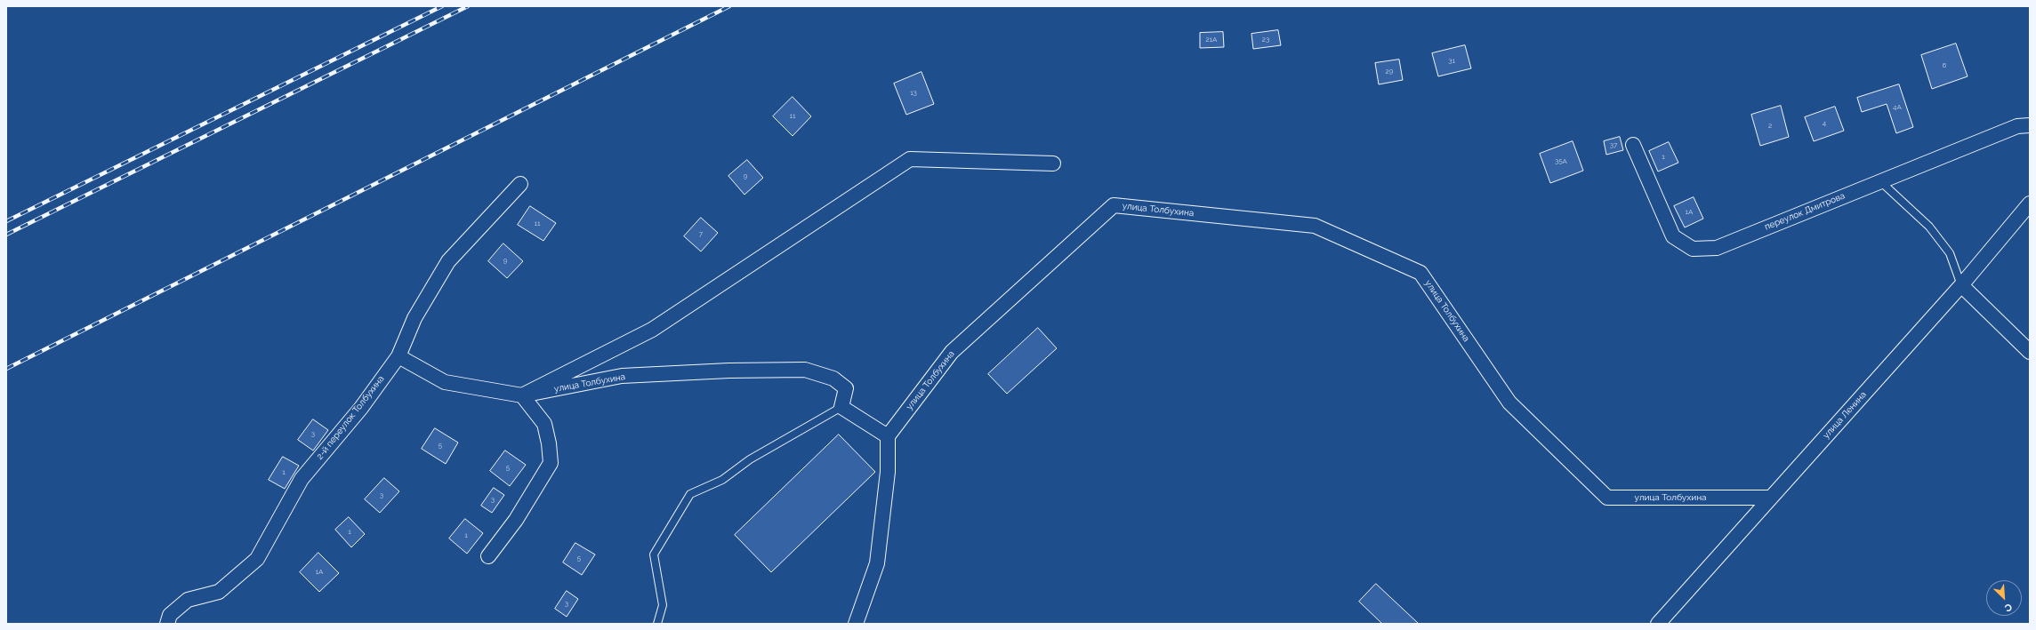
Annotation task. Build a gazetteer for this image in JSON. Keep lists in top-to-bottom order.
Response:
{
  "streets": {
    "street": [
      "улица Толбухина",
      "переулок Дмитрова",
      "улица Ленина",
      "2-й переулок Толбухина"
    ]
  },
  "crossings": [
    ["улица Толбухина", "улица Ленина"],
    ["улица Толбухина", "2-й переулок Толбухина"]
  ],
  "house_numbers": [
    "21А",
    "23",
    "31",
    "6",
    "29",
    "13",
    "4А",
    "11",
    "4",
    "2",
    "37",
    "1",
    "35А",
    "9",
    "1А",
    "11",
    "7",
    "9",
    "3",
    "5",
    "5",
    "1",
    "3",
    "3",
    "1",
    "1",
    "5",
    "1А",
    "3"
  ],
  "north": "bottom right"
}
